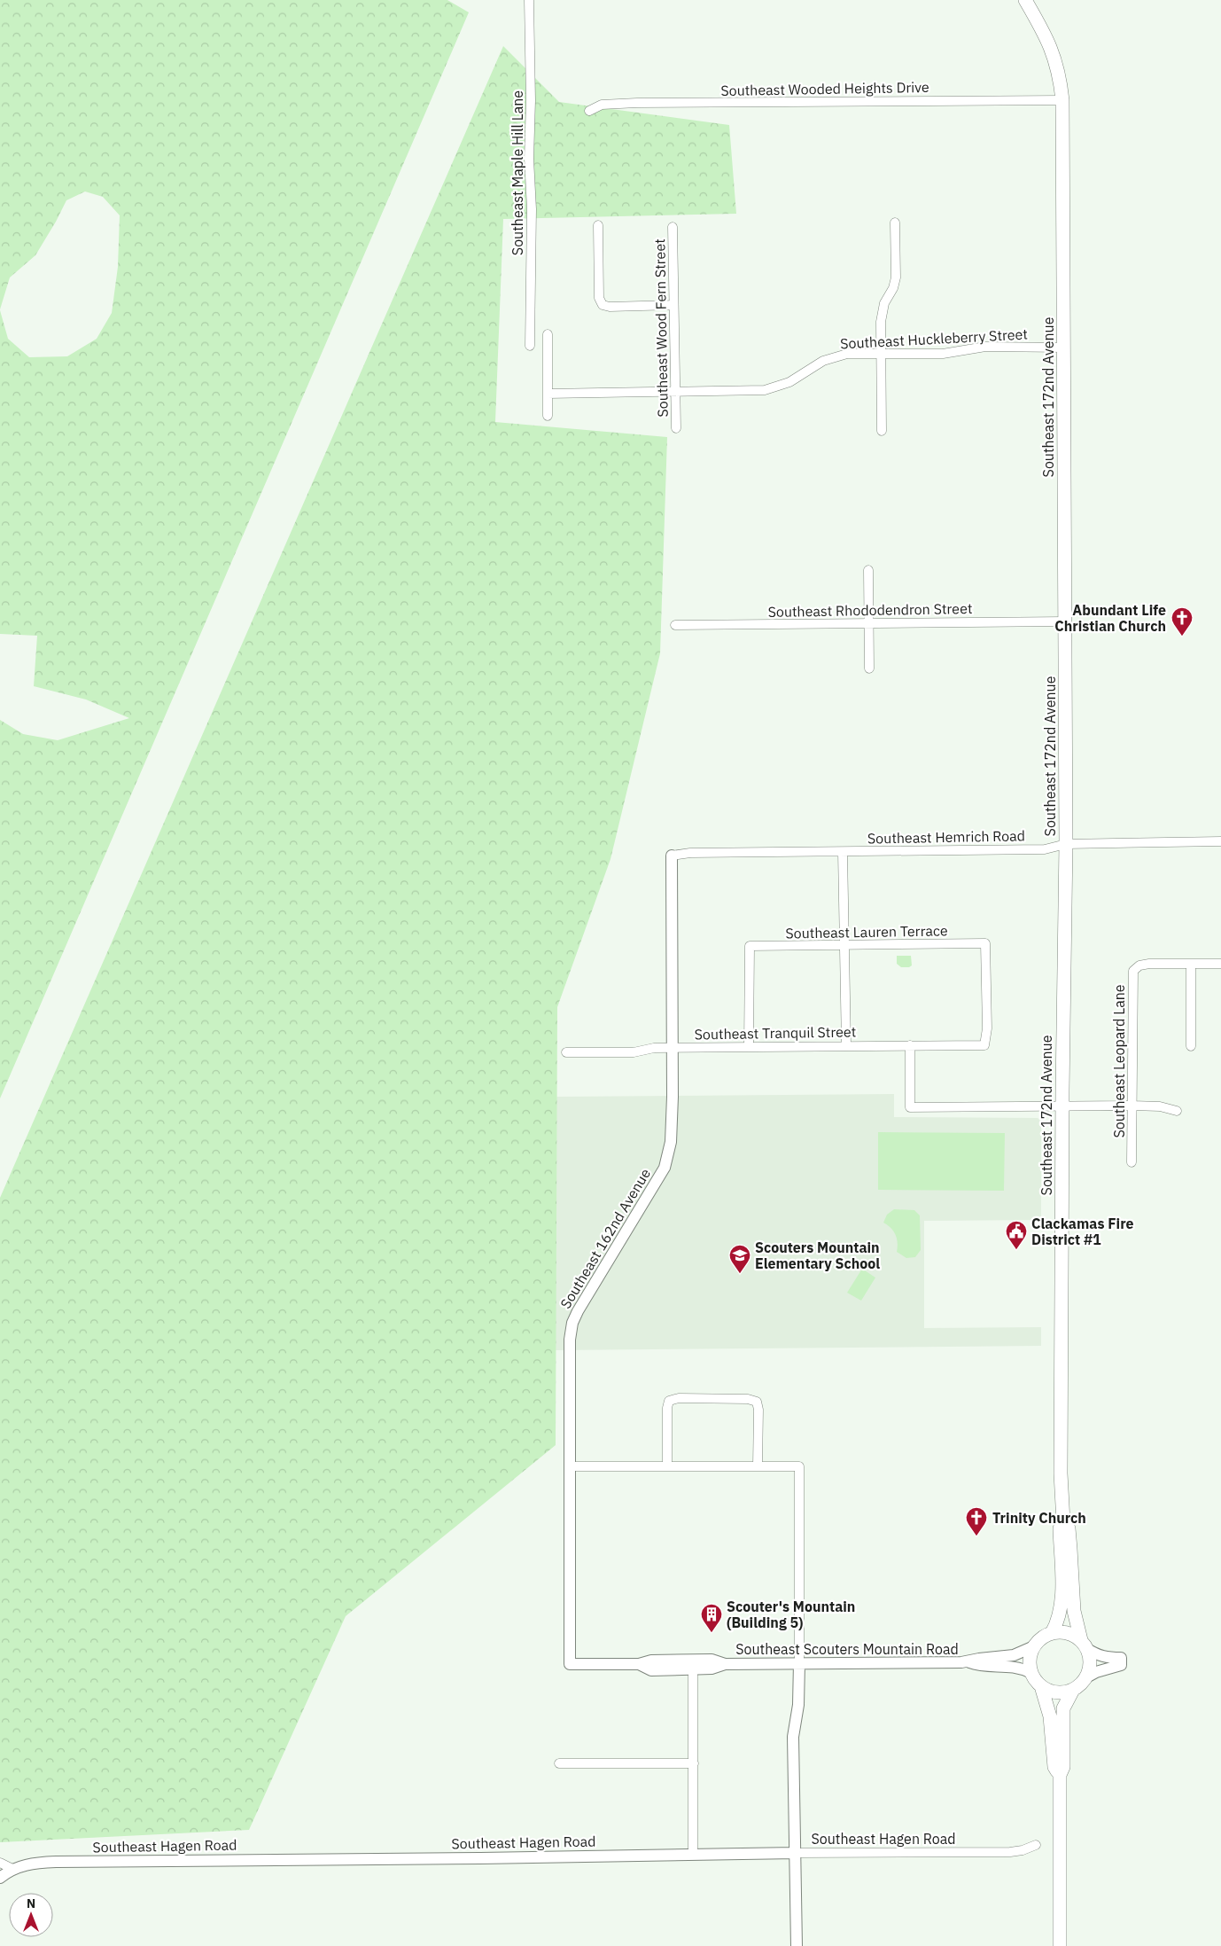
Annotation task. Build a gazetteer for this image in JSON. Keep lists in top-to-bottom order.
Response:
{
  "streets": {
    "main road": ["Southeast 172nd Avenue"],
    "street": [
      "Southeast Wooded Heights Drive",
      "Southeast Maple Hill Lane",
      "Southeast Wood Fern Street",
      "Southeast Huckleberry Street",
      "Southeast Rhododendron Street",
      "Southeast Hemrich Road",
      "Southeast Lauren Terrace",
      "Southeast Tranquil Street",
      "Southeast Leopard Lane",
      "Southeast 162nd Avenue",
      "Southeast Scouters Mountain Road",
      "Southeast Hagen Road"
    ]
  },
  "crossings": [
    ["Southeast Wooded Heights Drive", "Southeast 172nd Avenue"],
    ["Southeast Wood Fern Street", "Southeast Huckleberry Street"],
    ["Southeast Huckleberry Street", "Southeast 172nd Avenue"],
    ["Southeast 172nd Avenue", "Southeast Rhododendron Street"],
    ["Southeast 172nd Avenue", "Southeast Hemrich Road"],
    ["Southeast 172nd Avenue", "Southeast Scouters Mountain Road"],
    ["Southeast Hemrich Road", "Southeast 162nd Avenue"],
    ["Southeast Lauren Terrace", "Southeast Tranquil Street"],
    ["Southeast Tranquil Street", "Southeast 162nd Avenue"],
    ["Southeast 162nd Avenue", "Southeast Scouters Mountain Road"]
  ],
  "places": {
    "church": ["Abundant Life Christian Church", "Trinity Church"],
    "public building": ["Clackamas Fire District #1"],
    "school or university": ["Scouters Mountain Elementary School"],
    "building": ["Scouter's Mountain (Building 5)"]
  },
  "north": "top"
}
